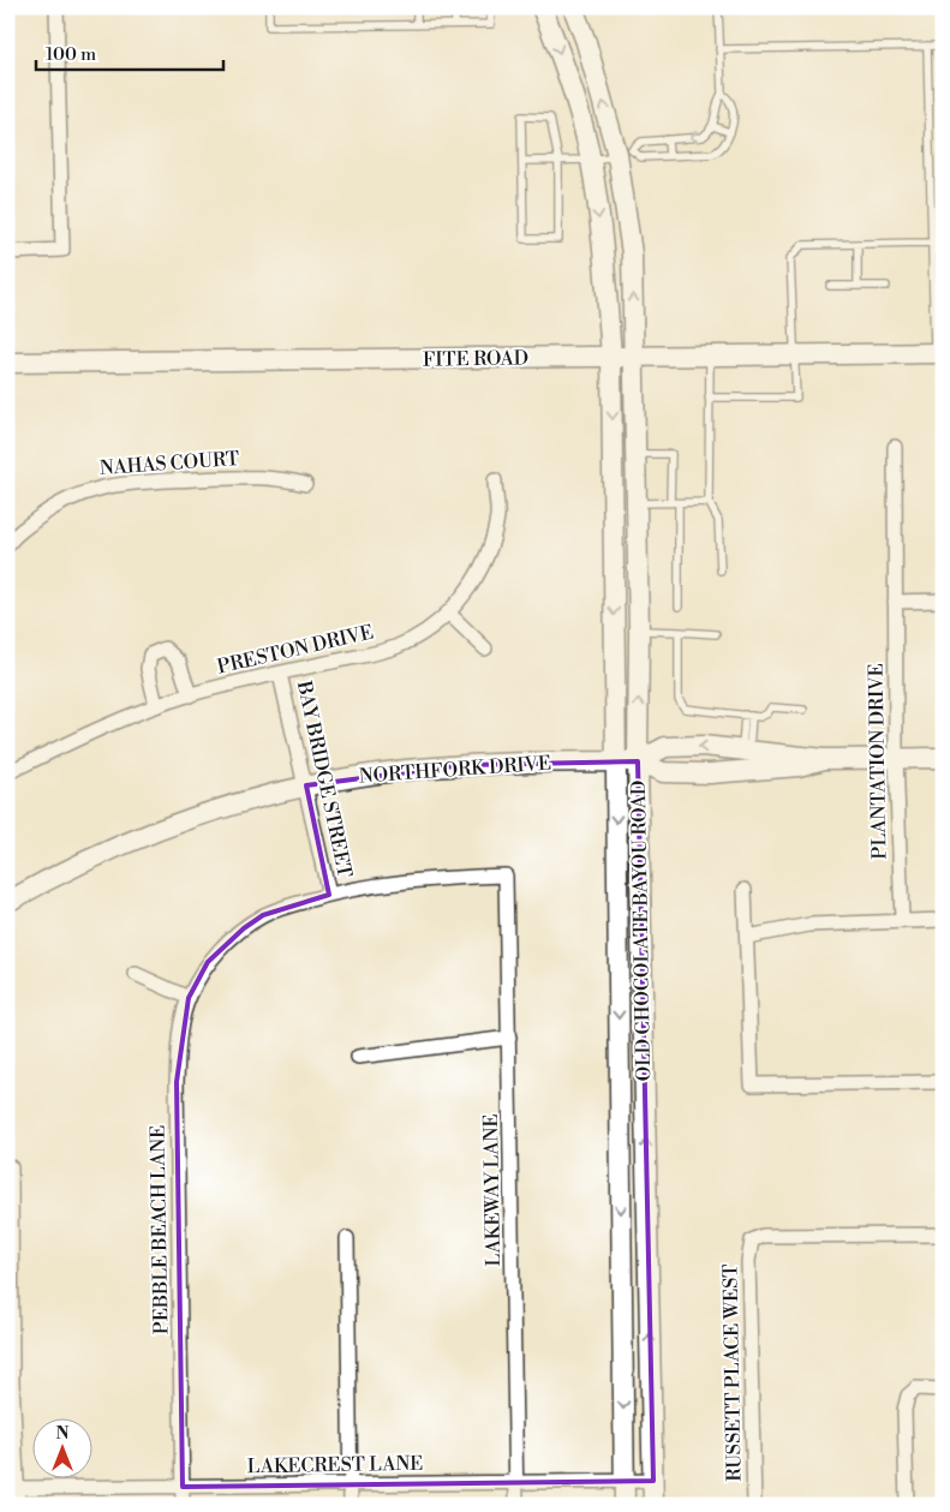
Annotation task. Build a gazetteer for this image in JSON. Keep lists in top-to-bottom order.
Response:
{
  "streets": {
    "main road": ["FITE ROAD", "NORTHFORK DRIVE", "OLD CHOCOLATE BAYOU ROAD"],
    "street": [
      "NAHAS COURT",
      "PRESTON DRIVE",
      "PLANTATION DRIVE",
      "BAY BRIDGE STREET",
      "LAKEWAY LANE",
      "PEBBLE BEACH LANE",
      "RUSSETT PLACE WEST",
      "LAKECREST LANE"
    ]
  },
  "crossings": [
    ["FITE ROAD", "OLD CHOCOLATE BAYOU ROAD"],
    ["PRESTON DRIVE", "BAY BRIDGE STREET"],
    ["PLANTATION DRIVE", "NORTHFORK DRIVE"],
    ["NORTHFORK DRIVE", "BAY BRIDGE STREET"],
    ["NORTHFORK DRIVE", "OLD CHOCOLATE BAYOU ROAD"],
    ["BAY BRIDGE STREET", "PEBBLE BEACH LANE"],
    ["OLD CHOCOLATE BAYOU ROAD", "LAKECREST LANE"],
    ["LAKEWAY LANE", "PEBBLE BEACH LANE"],
    ["LAKEWAY LANE", "LAKECREST LANE"],
    ["PEBBLE BEACH LANE", "LAKECREST LANE"]
  ],
  "scale_bar": "100 m",
  "north": "top"
}
